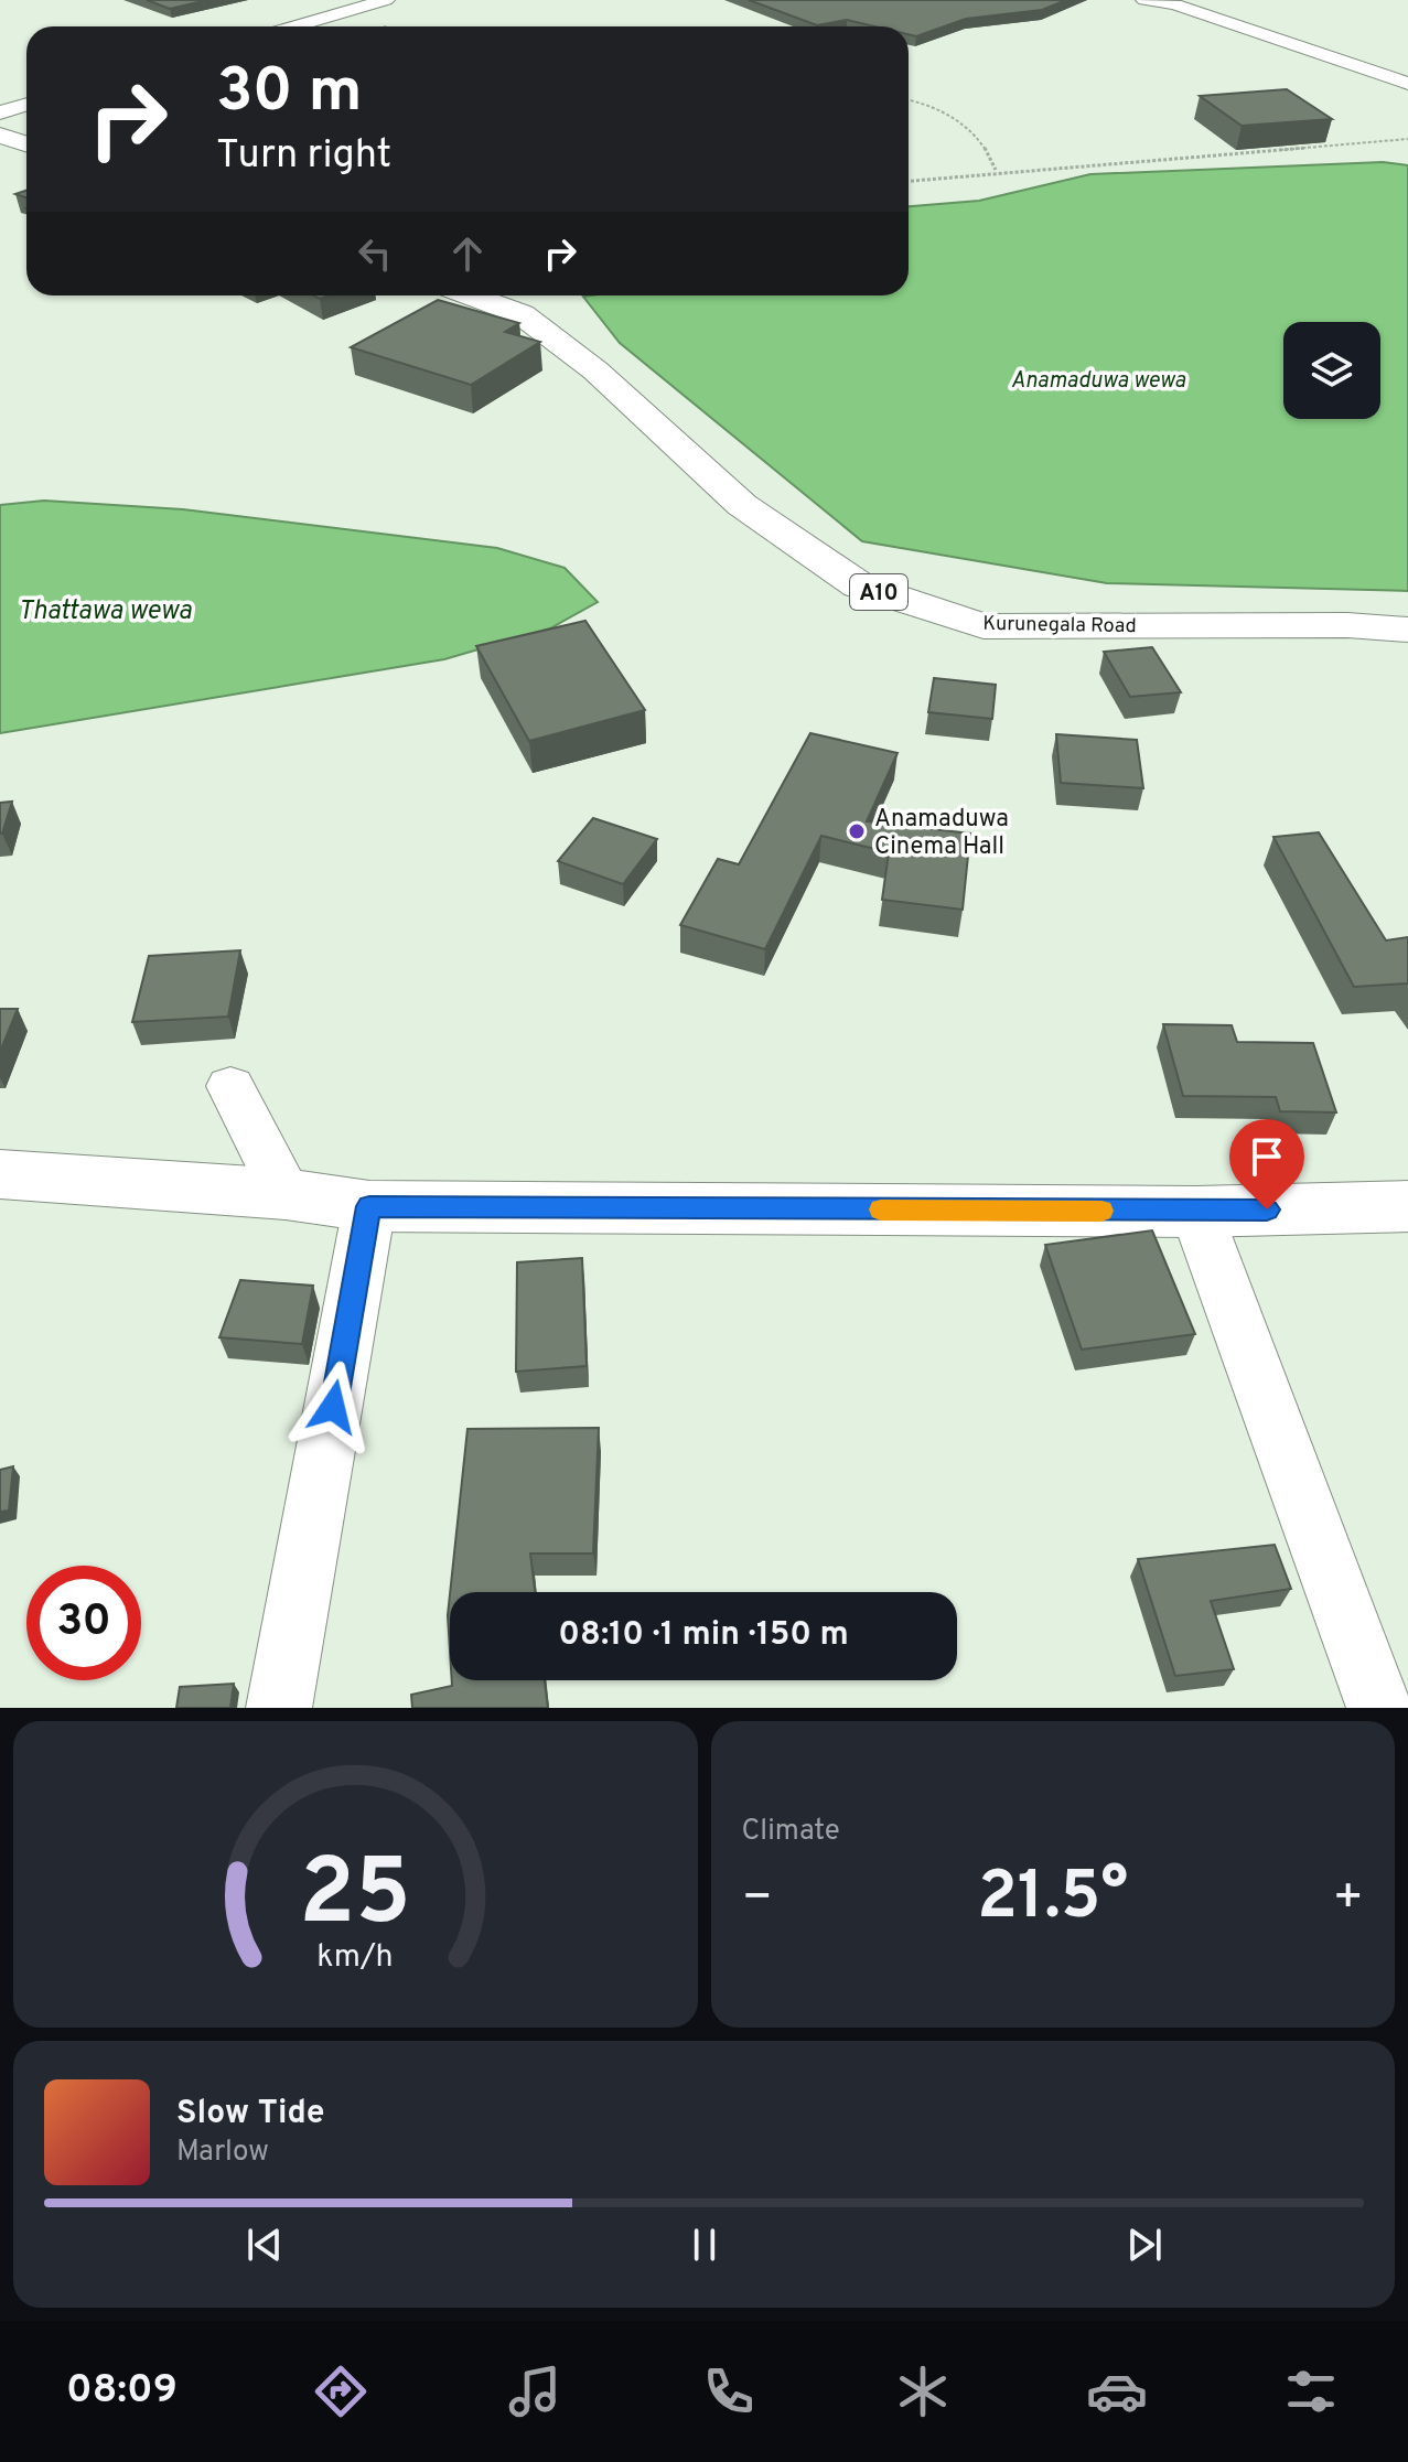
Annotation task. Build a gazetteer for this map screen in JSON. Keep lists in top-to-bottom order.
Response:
{
  "streets": {
    "main road": ["A10", "Kurunegala Road"]
  },
  "water": ["Anamaduwa wewa", "Thattawa wewa"],
  "places": ["Anamaduwa Cinema Hall"],
  "page": {
    "turn": ["30 m", "Turn right"],
    "limit": "30",
    "trip": "08:10 · 1 min · 150 m",
    "tile": "Climate",
    "heat": ["−", "21.5°", "+"],
    "song": ["Slow Tide", "Marlow"],
    "tabs": "08:09",
    "gauge": ["25", "km/h"]
  }
}
